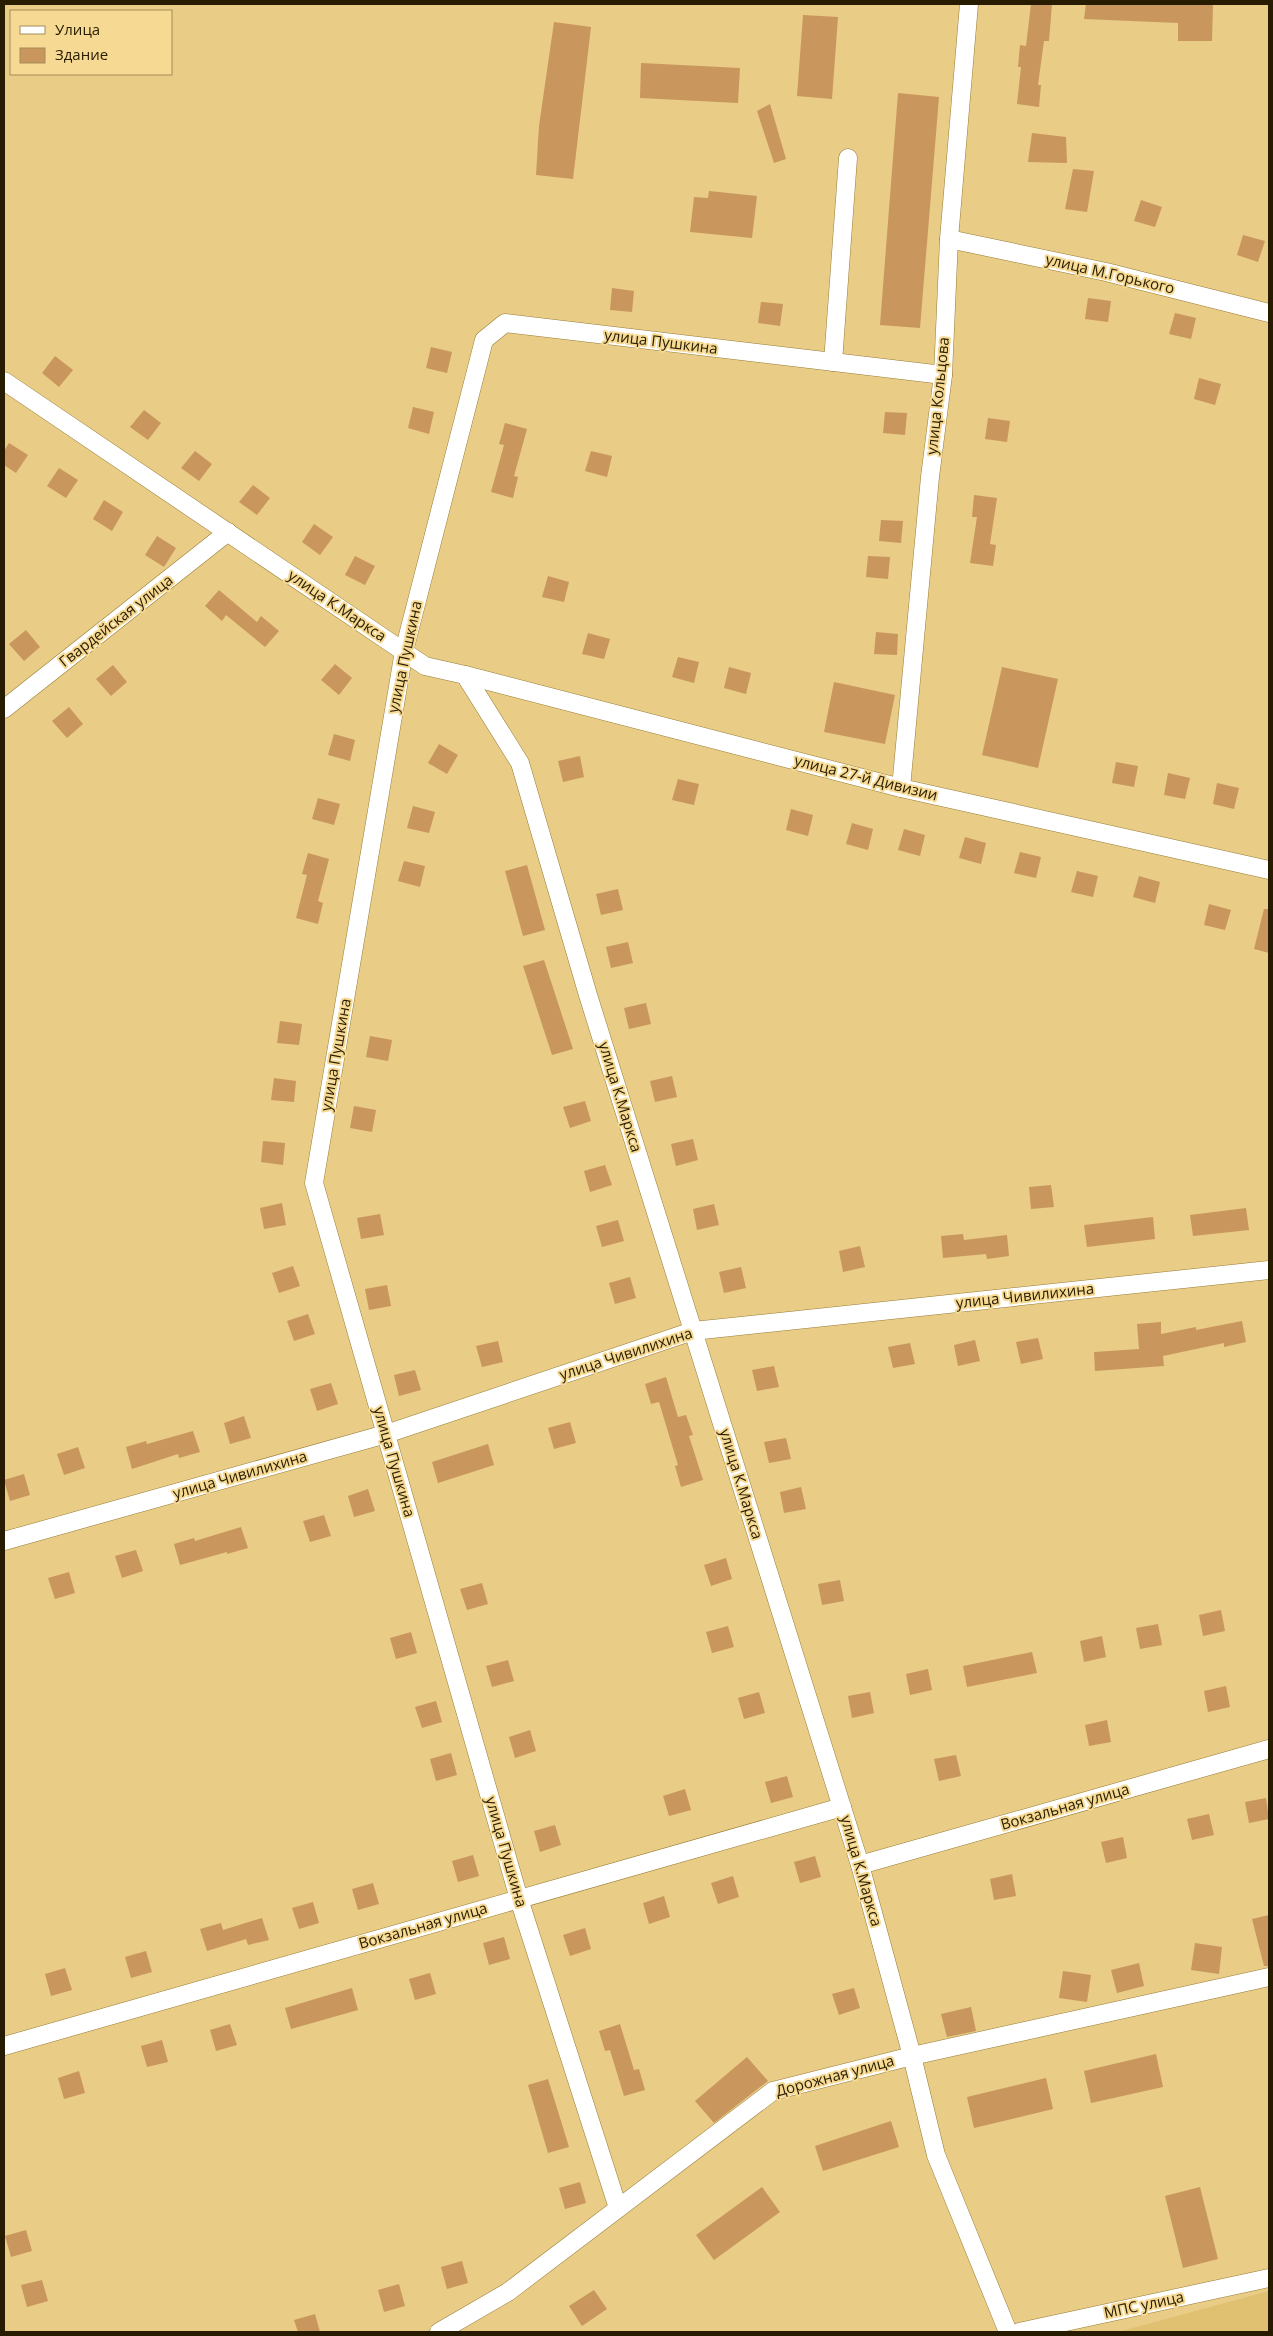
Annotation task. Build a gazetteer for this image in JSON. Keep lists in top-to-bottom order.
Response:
{
  "streets": {
    "street": [
      "улица М.Горького",
      "улица Пушкина",
      "улица Кольцова",
      "улица К.Маркса",
      "Гвардейская улица",
      "улица 27-й Дивизии",
      "улица Чивилихина",
      "Вокзальная улица",
      "Дорожная улица",
      "МПС улица"
    ]
  },
  "crossings": [
    ["улица М.Горького", "улица Кольцова"],
    ["улица Пушкина", "улица Кольцова"],
    ["улица Пушкина", "улица К.Маркса"],
    ["улица Пушкина", "улица Чивилихина"],
    ["улица Пушкина", "Вокзальная улица"],
    ["улица Пушкина", "Дорожная улица"],
    ["улица Кольцова", "улица 27-й Дивизии"],
    ["улица К.Маркса", "Гвардейская улица"],
    ["улица К.Маркса", "улица 27-й Дивизии"],
    ["улица К.Маркса", "улица Чивилихина"],
    ["улица К.Маркса", "Вокзальная улица"],
    ["улица К.Маркса", "Дорожная улица"]
  ],
  "legend": ["Улица", "Здание"]
}
